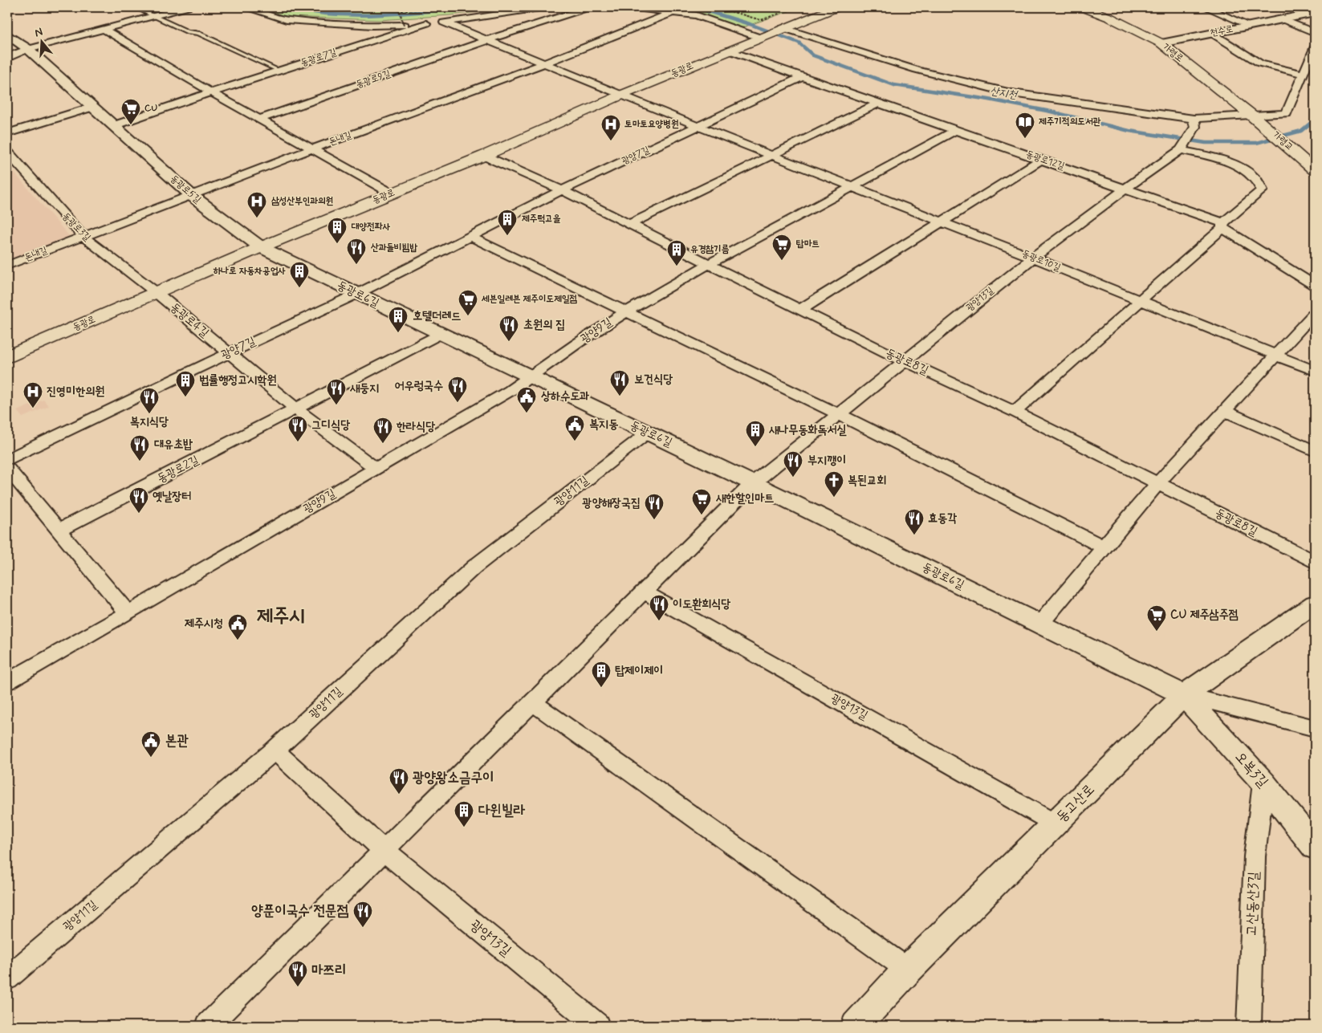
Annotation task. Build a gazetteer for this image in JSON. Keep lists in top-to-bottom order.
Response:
{
  "streets": {
    "main road": ["가령로", "동광로", "가령교"],
    "street": [
      "천수로",
      "동광로7길",
      "동광로9길",
      "돈내길",
      "광양7길",
      "동광로12길",
      "동광로5길",
      "동광로3길",
      "동광로10길",
      "동광로6길",
      "광양13길",
      "동광로4길",
      "광양9길",
      "동광로8길",
      "동광로2길",
      "광양11길",
      "오복3길",
      "동고산로",
      "고산동산3길"
    ]
  },
  "crossings": [
    ["천수로", "가령로"],
    ["가령로", "가령교"],
    ["동광로", "동광로12길"],
    ["동광로", "동광로5길"],
    ["동광로", "동광로3길"],
    ["동광로", "동광로10길"],
    ["동광로", "동광로6길"],
    ["동광로", "동광로4길"],
    ["동광로", "동광로8길"],
    ["돈내길", "동광로5길"],
    ["돈내길", "동광로3길"],
    ["광양7길", "동광로12길"],
    ["광양7길", "동광로10길"],
    ["광양7길", "동광로6길"],
    ["광양7길", "동광로4길"],
    ["광양7길", "동광로8길"],
    ["동광로12길", "광양13길"],
    ["동광로5길", "동광로6길"],
    ["동광로3길", "동광로4길"],
    ["동광로10길", "광양13길"],
    ["동광로10길", "광양9길"],
    ["동광로6길", "광양13길"],
    ["동광로6길", "광양9길"],
    ["동광로6길", "광양11길"],
    ["동광로6길", "오복3길"],
    ["동광로6길", "동고산로"],
    ["광양13길", "동광로8길"],
    ["광양13길", "광양11길"],
    ["광양13길", "동고산로"],
    ["동광로4길", "광양9길"],
    ["동광로4길", "동광로2길"],
    ["광양9길", "동광로8길"],
    ["오복3길", "동고산로"],
    ["오복3길", "고산동산3길"]
  ],
  "districts": ["제주시"],
  "water": ["산지천"],
  "places": {
    "supermarket": [
      "CU",
      "탑마트",
      "세븐일레븐 제주이도제일점",
      "새한할인마트",
      "CU 제주삼주점"
    ],
    "library": ["제주기적의도서관"],
    "hospital": ["토마토요양병원", "삼성산부인과의원", "진영미한의원"],
    "building": [
      "제주떡고을",
      "대양전파사",
      "유경참기름",
      "하나로 자동차공업사",
      "호텔더레드",
      "법률행정고시학원",
      "새나무동화독서실",
      "탑제이제이",
      "다윈빌라"
    ],
    "restaurant": [
      "산과들비빔밥",
      "초원의 집",
      "보건식당",
      "어우렁국수",
      "새둥지",
      "복지식당",
      "그디식당",
      "한라식당",
      "대유초밥",
      "부지깽이",
      "옛날장터",
      "광양해장국집",
      "효동각",
      "이도환희식당",
      "광양왕소금구이",
      "양푼이국수 전문점",
      "마쯔리"
    ],
    "public building": [
      "상하수도과",
      "복지동",
      "제주시청",
      "본관"
    ],
    "church": ["복된교회"]
  },
  "north": "top"
}
